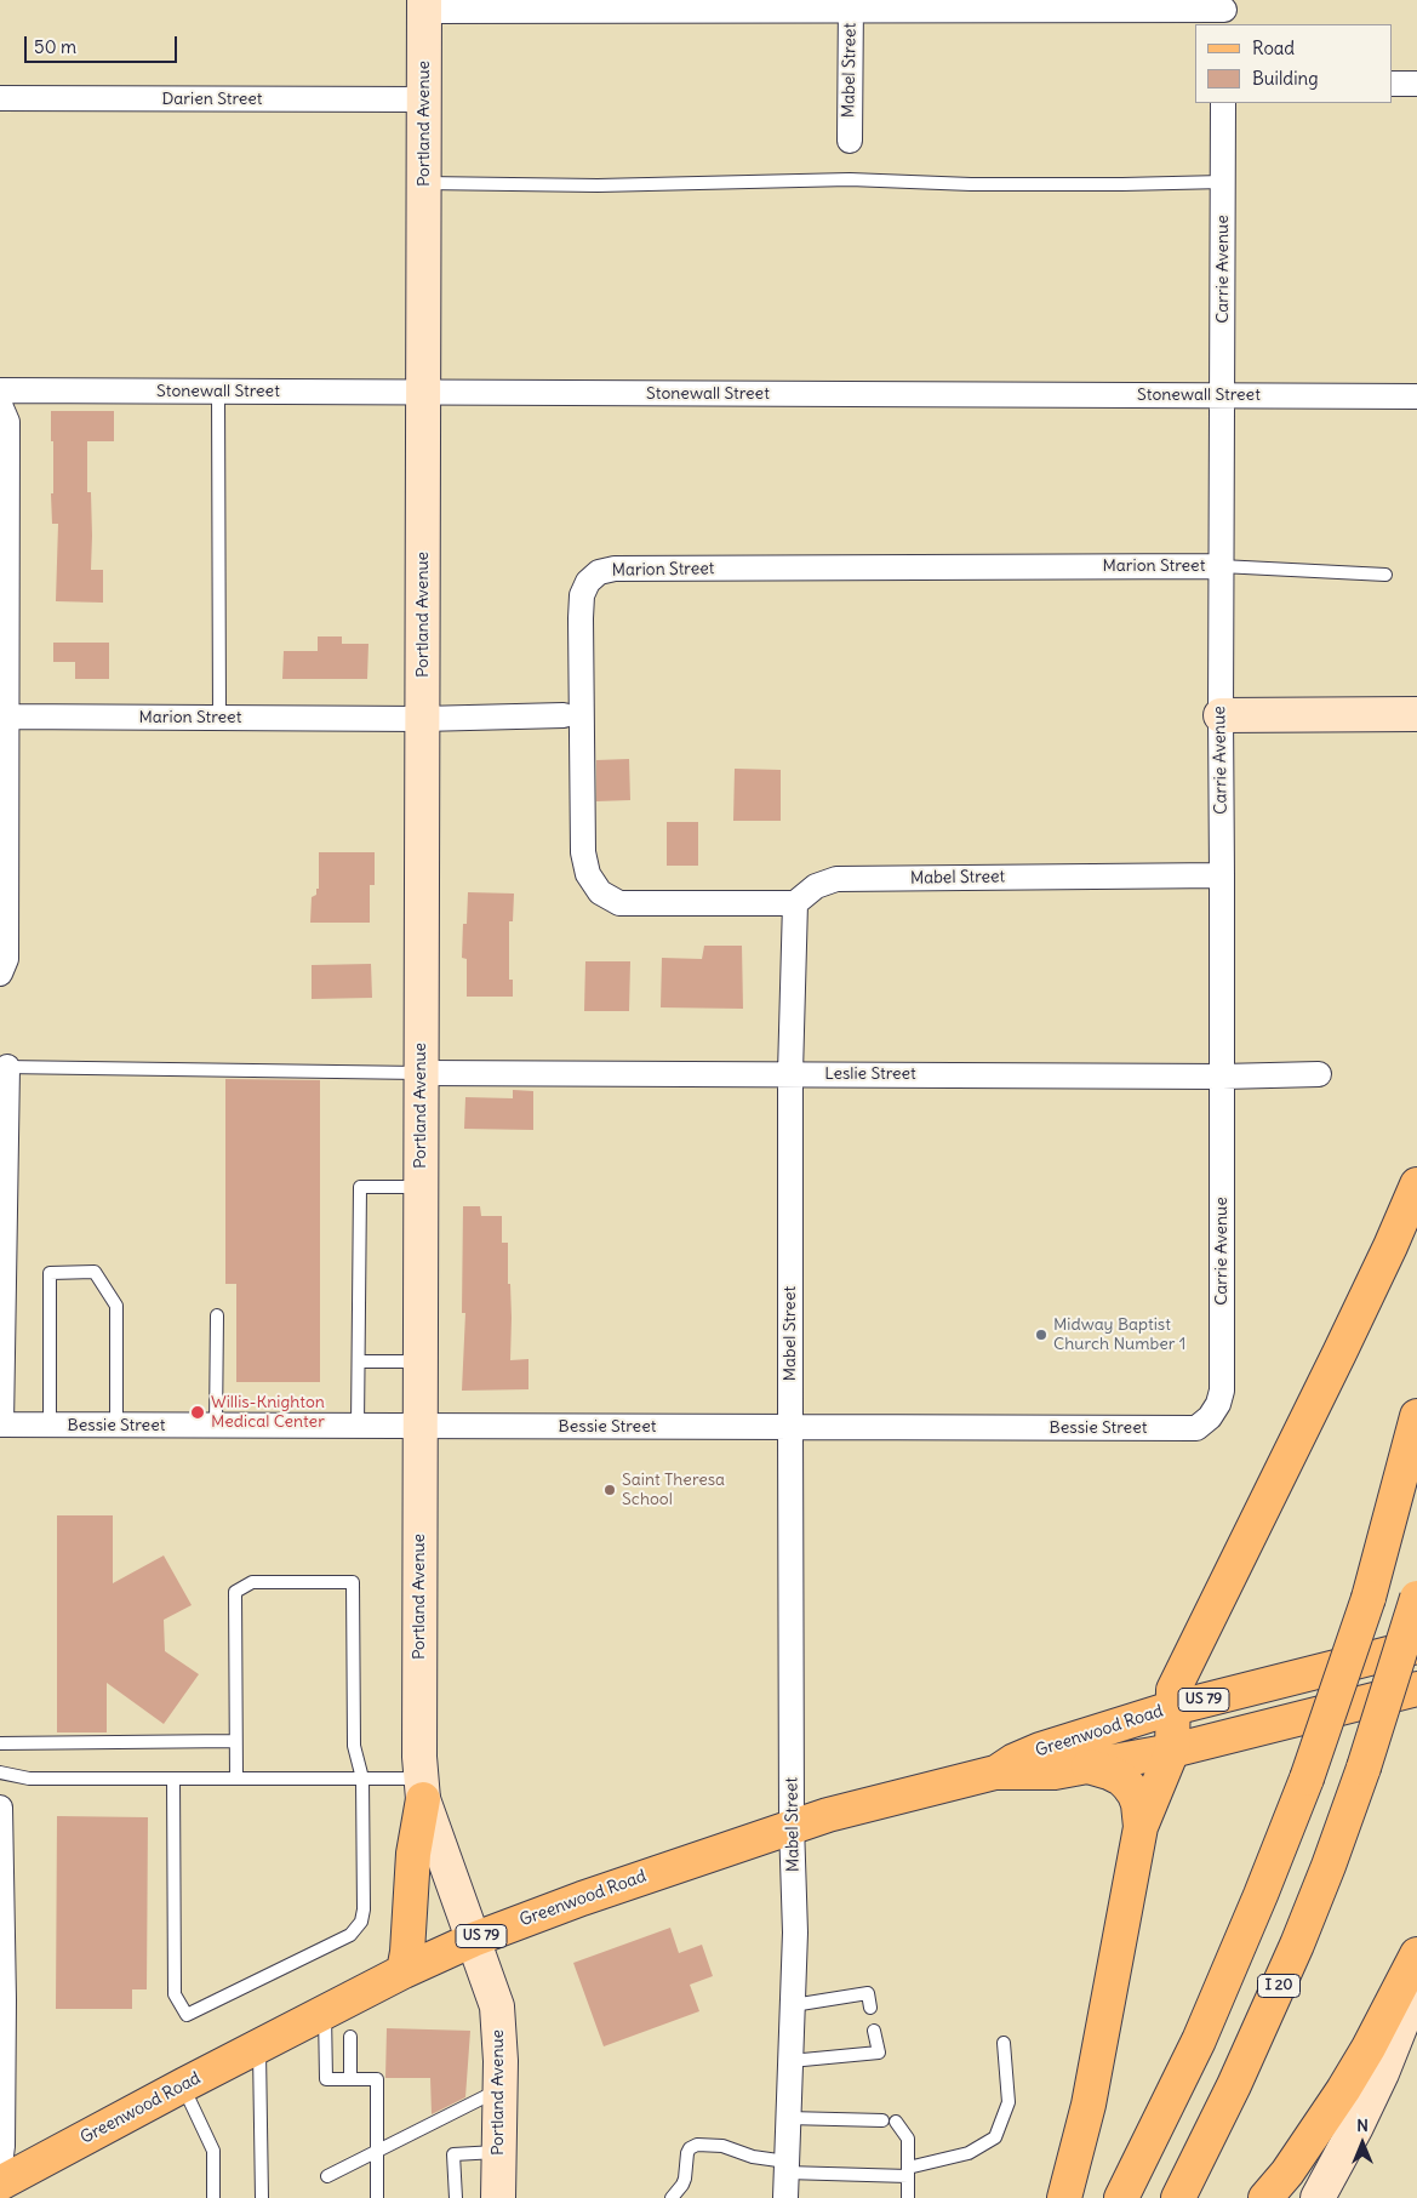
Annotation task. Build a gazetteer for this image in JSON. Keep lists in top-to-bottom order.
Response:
{
  "streets": {
    "main road": ["US 79", "Greenwood Road", "I 20"],
    "street": [
      "Mabel Street",
      "Darien Street",
      "Portland Avenue",
      "Carrie Avenue",
      "Stonewall Street",
      "Marion Street",
      "Leslie Street",
      "Bessie Street"
    ]
  },
  "crossings": [
    ["Mabel Street", "Carrie Avenue"],
    ["Mabel Street", "Marion Street"],
    ["Mabel Street", "Leslie Street"],
    ["Mabel Street", "Bessie Street"],
    ["Mabel Street", "Greenwood Road"],
    ["Darien Street", "Portland Avenue"],
    ["Portland Avenue", "Stonewall Street"],
    ["Portland Avenue", "Marion Street"],
    ["Portland Avenue", "Leslie Street"],
    ["Portland Avenue", "Bessie Street"],
    ["Portland Avenue", "Greenwood Road"],
    ["Carrie Avenue", "Stonewall Street"],
    ["Carrie Avenue", "Marion Street"],
    ["Carrie Avenue", "Leslie Street"],
    ["Carrie Avenue", "Bessie Street"]
  ],
  "places": ["Midway Baptist Church Number 1", "Willis-Knighton Medical Center", "Saint Theresa School"],
  "legend": ["Road", "Building"],
  "scale_bar": "50 m",
  "north": "top"
}
